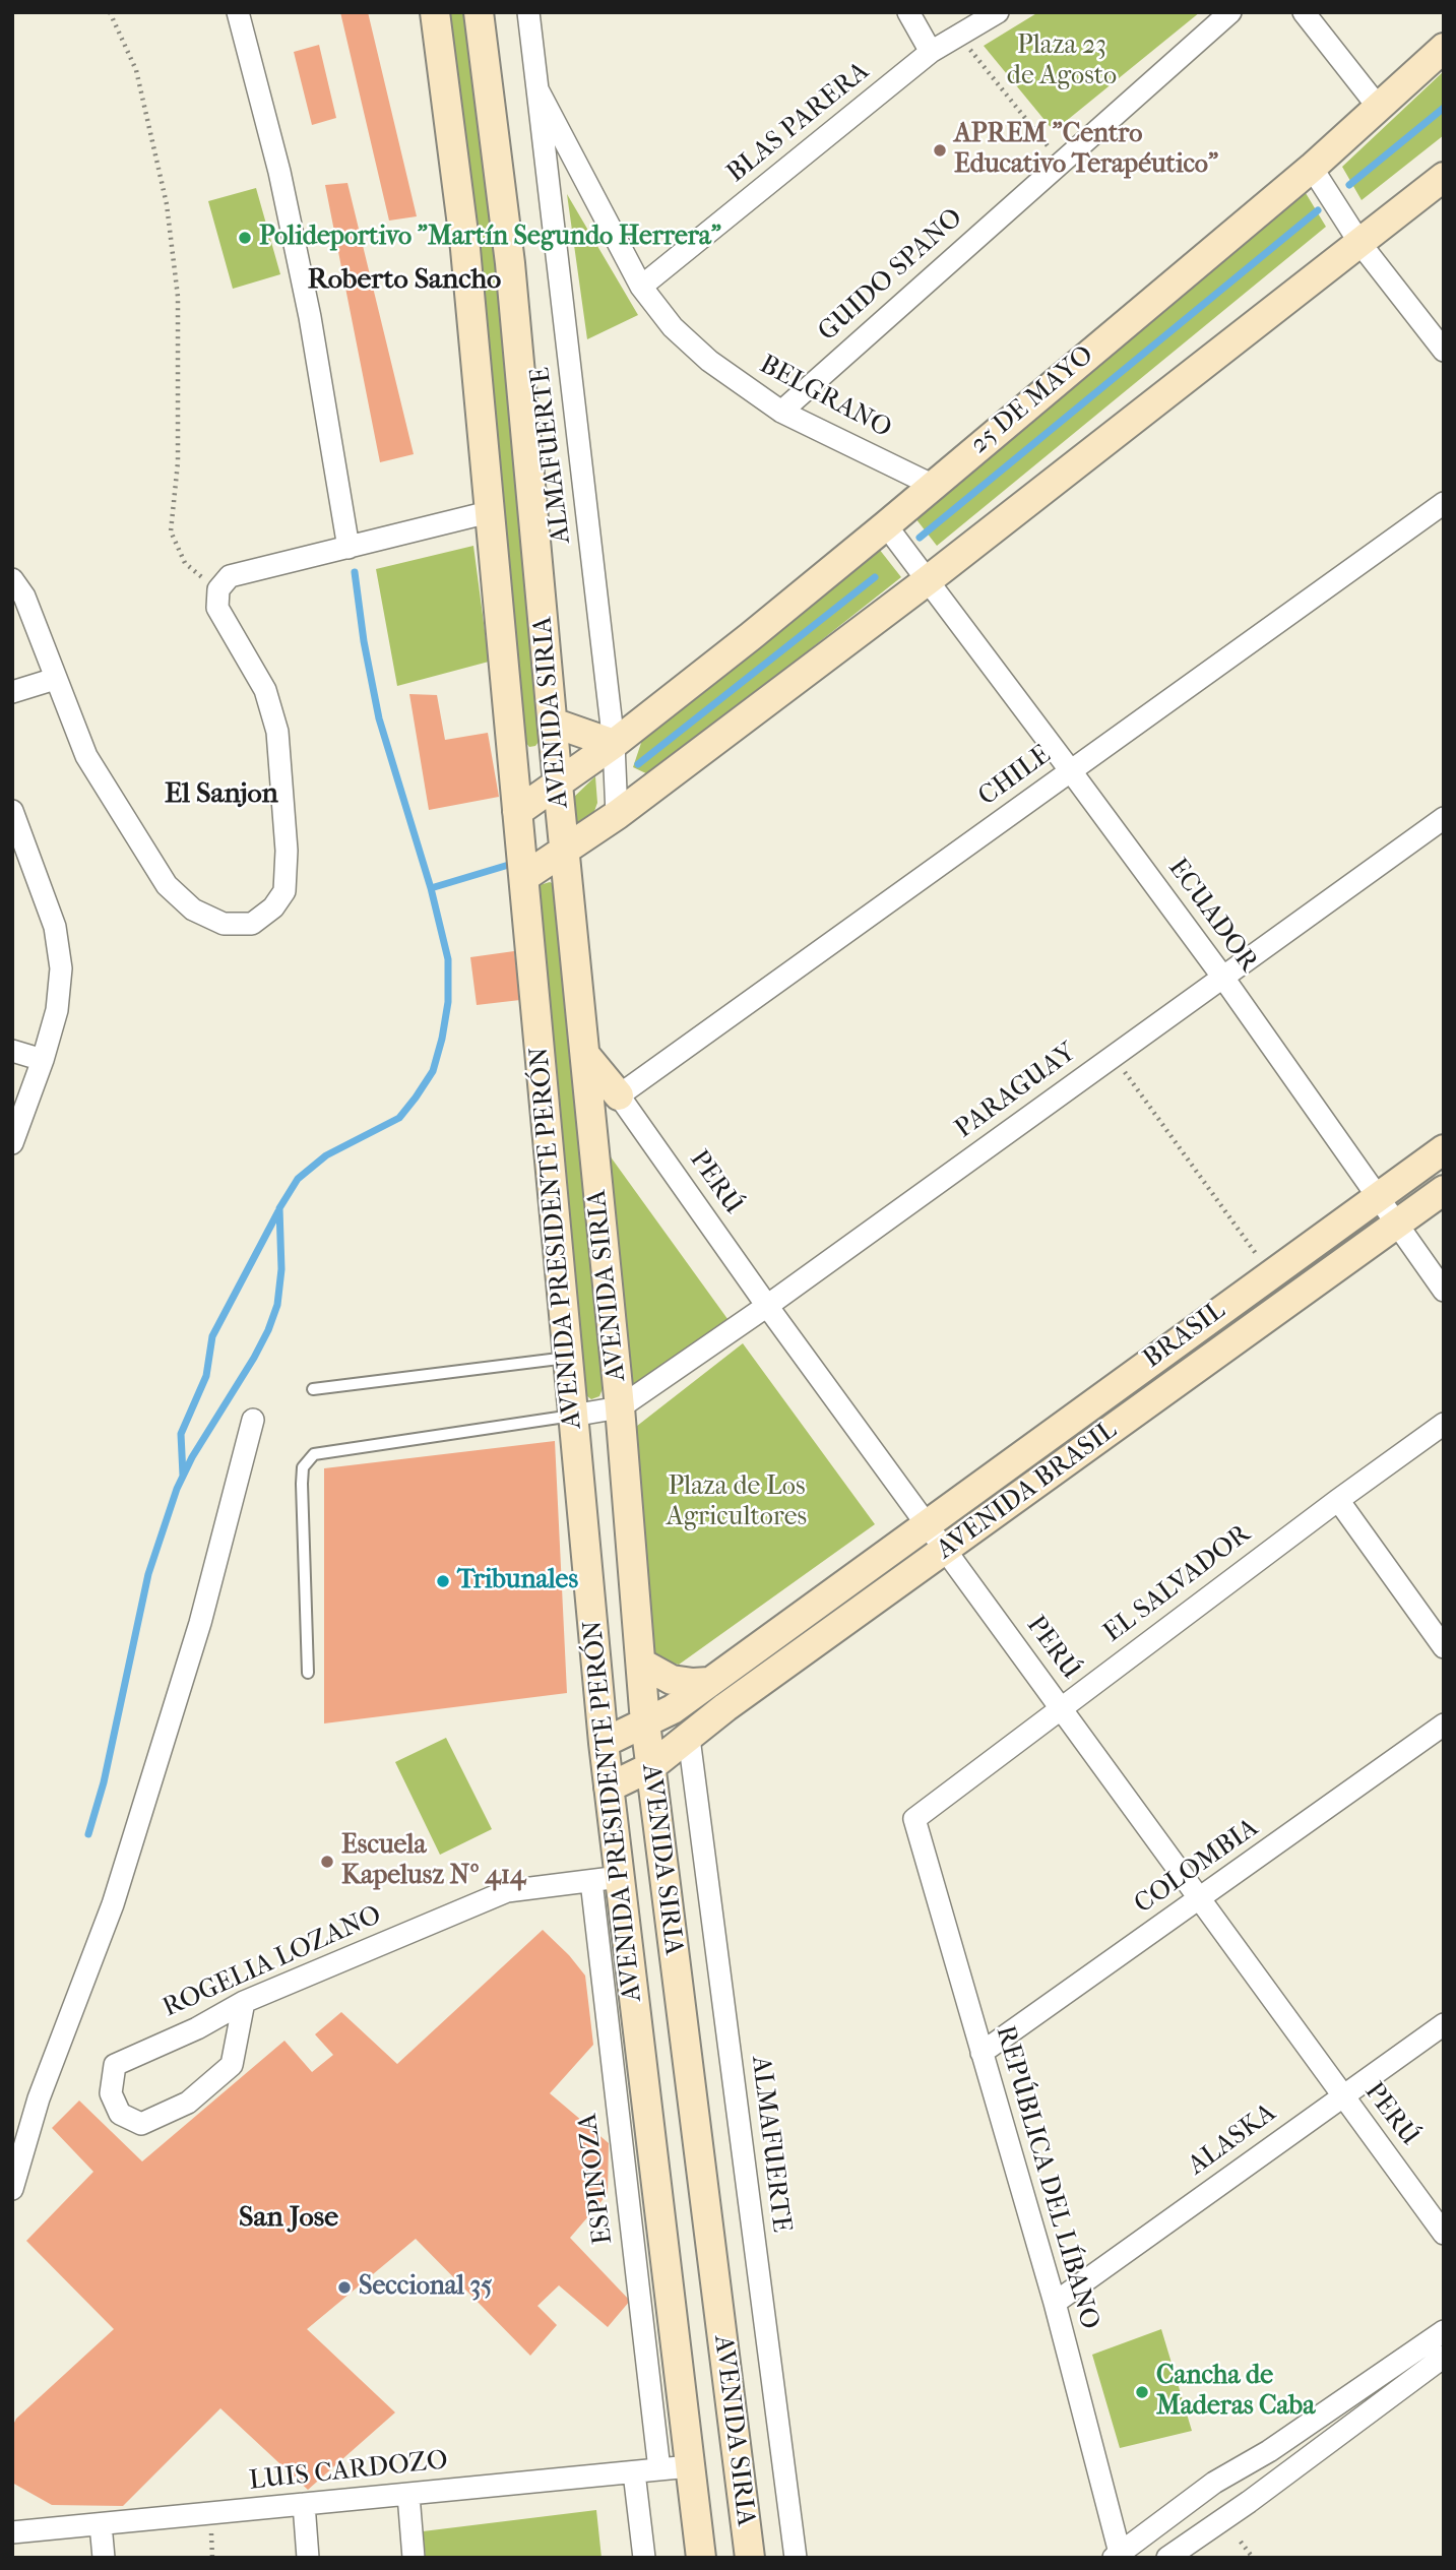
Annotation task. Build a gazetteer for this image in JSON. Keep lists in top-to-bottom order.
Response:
{
  "streets": {
    "main road": [
      "25 DE MAYO",
      "AVENIDA SIRIA",
      "AVENIDA PRESIDENTE PERÓN",
      "BRASIL",
      "AVENIDA BRASIL"
    ],
    "street": [
      "BLAS PARERA",
      "GUIDO SPANO",
      "BELGRANO",
      "ALMAFUERTE",
      "CHILE",
      "ECUADOR",
      "PARAGUAY",
      "PERÚ",
      "EL SALVADOR",
      "COLOMBIA",
      "ROGELIA LOZANO",
      "ALASKA",
      "REPÚBLICA DEL LÍBANO",
      "ESPINOZA",
      "LUIS CARDOZO"
    ]
  },
  "crossings": [
    ["BLAS PARERA", "BELGRANO"],
    ["GUIDO SPANO", "BELGRANO"],
    ["BELGRANO", "25 DE MAYO"],
    ["BELGRANO", "ALMAFUERTE"],
    ["25 DE MAYO", "ALMAFUERTE"],
    ["25 DE MAYO", "AVENIDA SIRIA"],
    ["25 DE MAYO", "ECUADOR"],
    ["ALMAFUERTE", "AVENIDA BRASIL"],
    ["AVENIDA SIRIA", "PARAGUAY"],
    ["AVENIDA SIRIA", "AVENIDA PRESIDENTE PERÓN"],
    ["AVENIDA SIRIA", "AVENIDA BRASIL"],
    ["CHILE", "ECUADOR"],
    ["CHILE", "PERÚ"],
    ["ECUADOR", "PARAGUAY"],
    ["ECUADOR", "BRASIL"],
    ["ECUADOR", "AVENIDA BRASIL"],
    ["PARAGUAY", "PERÚ"],
    ["PERÚ", "BRASIL"],
    ["PERÚ", "AVENIDA BRASIL"],
    ["PERÚ", "EL SALVADOR"],
    ["PERÚ", "COLOMBIA"],
    ["PERÚ", "ALASKA"],
    ["AVENIDA PRESIDENTE PERÓN", "AVENIDA BRASIL"],
    ["AVENIDA PRESIDENTE PERÓN", "ROGELIA LOZANO"],
    ["AVENIDA PRESIDENTE PERÓN", "LUIS CARDOZO"],
    ["BRASIL", "AVENIDA BRASIL"],
    ["EL SALVADOR", "REPÚBLICA DEL LÍBANO"],
    ["COLOMBIA", "REPÚBLICA DEL LÍBANO"],
    ["ROGELIA LOZANO", "ESPINOZA"],
    ["ALASKA", "REPÚBLICA DEL LÍBANO"],
    ["ESPINOZA", "LUIS CARDOZO"]
  ],
  "districts": ["Roberto Sancho", "El Sanjon", "San Jose"],
  "parks": ["Plaza 23 de Agosto", "Plaza de Los Agricultores"],
  "places": [
    "APREM \"Centro Educativo Terapéutico\"",
    "Polideportivo \"Martín Segundo Herrera\"",
    "Tribunales",
    "Escuela Kapelusz Nº 414",
    "Seccional 35",
    "Cancha de Maderas Caba"
  ]
}
